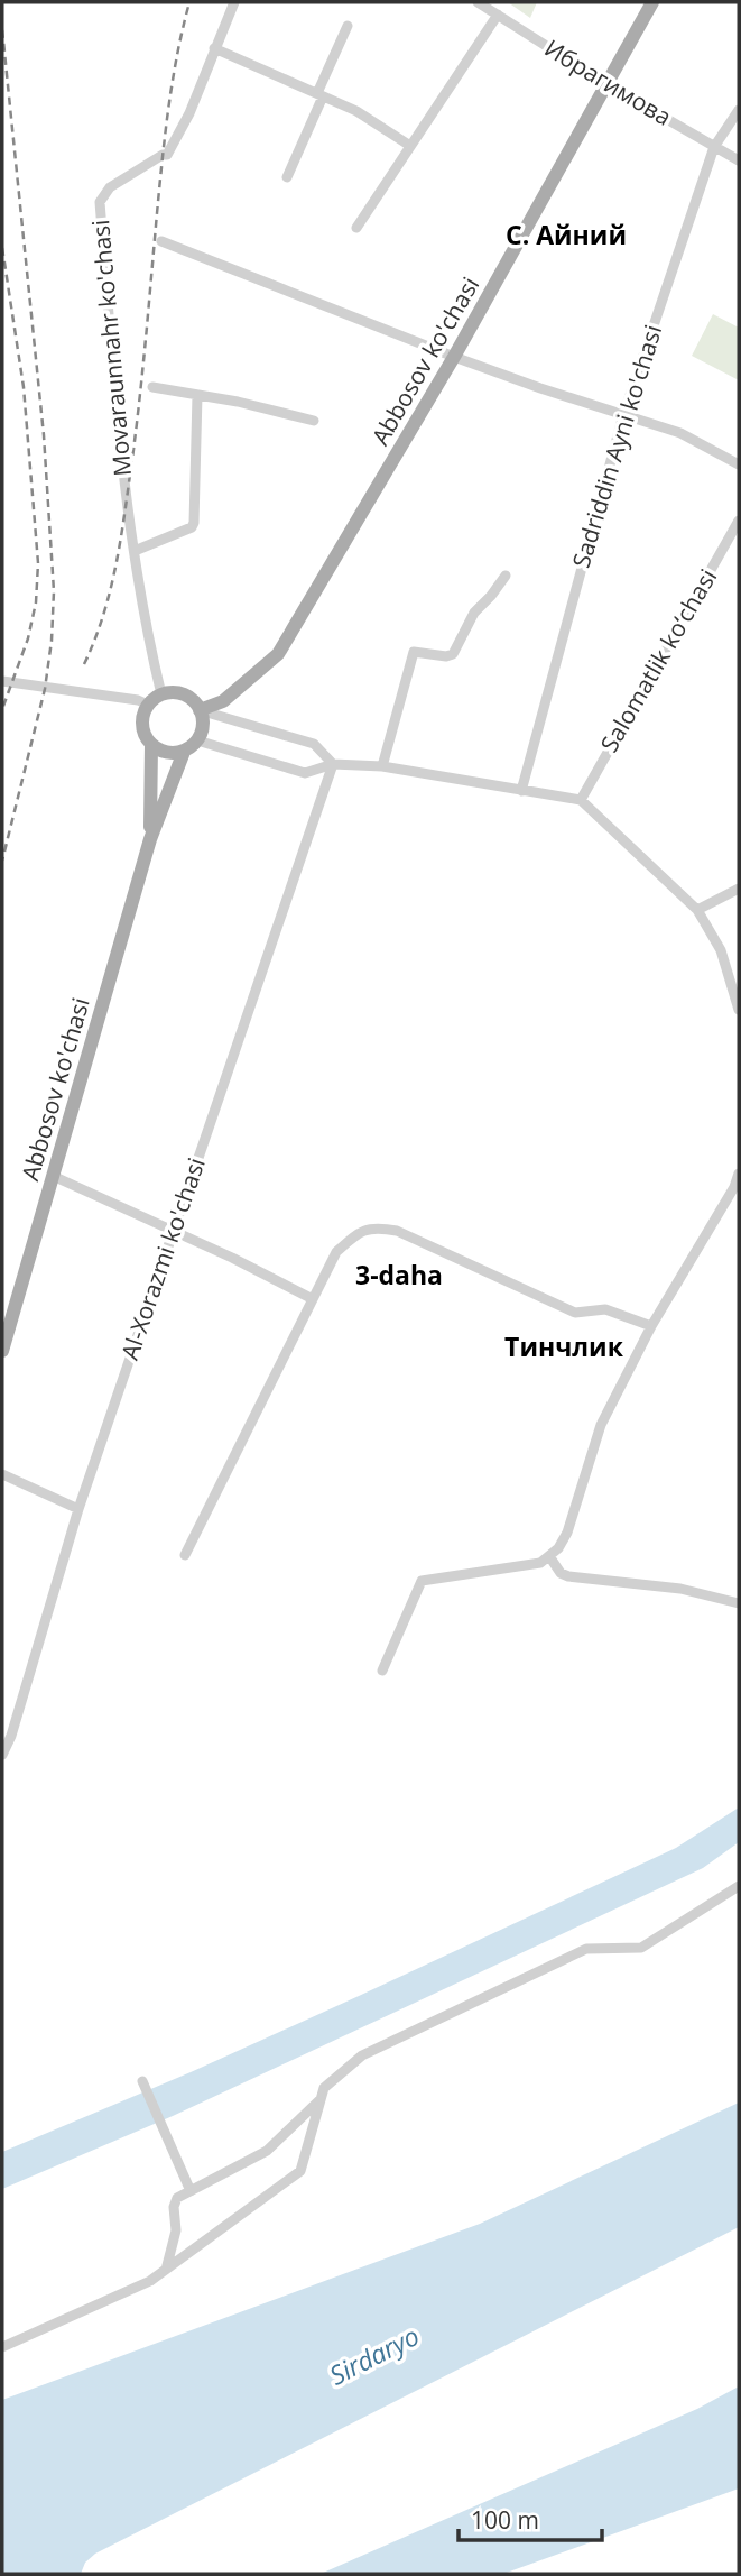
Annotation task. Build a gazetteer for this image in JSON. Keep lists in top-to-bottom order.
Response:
{
  "streets": {
    "main road": ["Abbosov ko'chasi"],
    "street": [
      "Ибрагимова",
      "Movaraunnahr ko'chasi",
      "Sadriddin Ayni ko'chasi",
      "Salomatlik ko‘chasi",
      "Al-Xorazmi ko'chasi"
    ]
  },
  "crossings": [
    ["Ибрагимова", "Abbosov ko'chasi"],
    ["Ибрагимова", "Sadriddin Ayni ko'chasi"],
    ["Movaraunnahr ko'chasi", "Abbosov ko'chasi"]
  ],
  "districts": ["С. Айний", "3-daha", "Тинчлик"],
  "water": ["Sirdaryo"],
  "scale_bar": "100 m"
}
